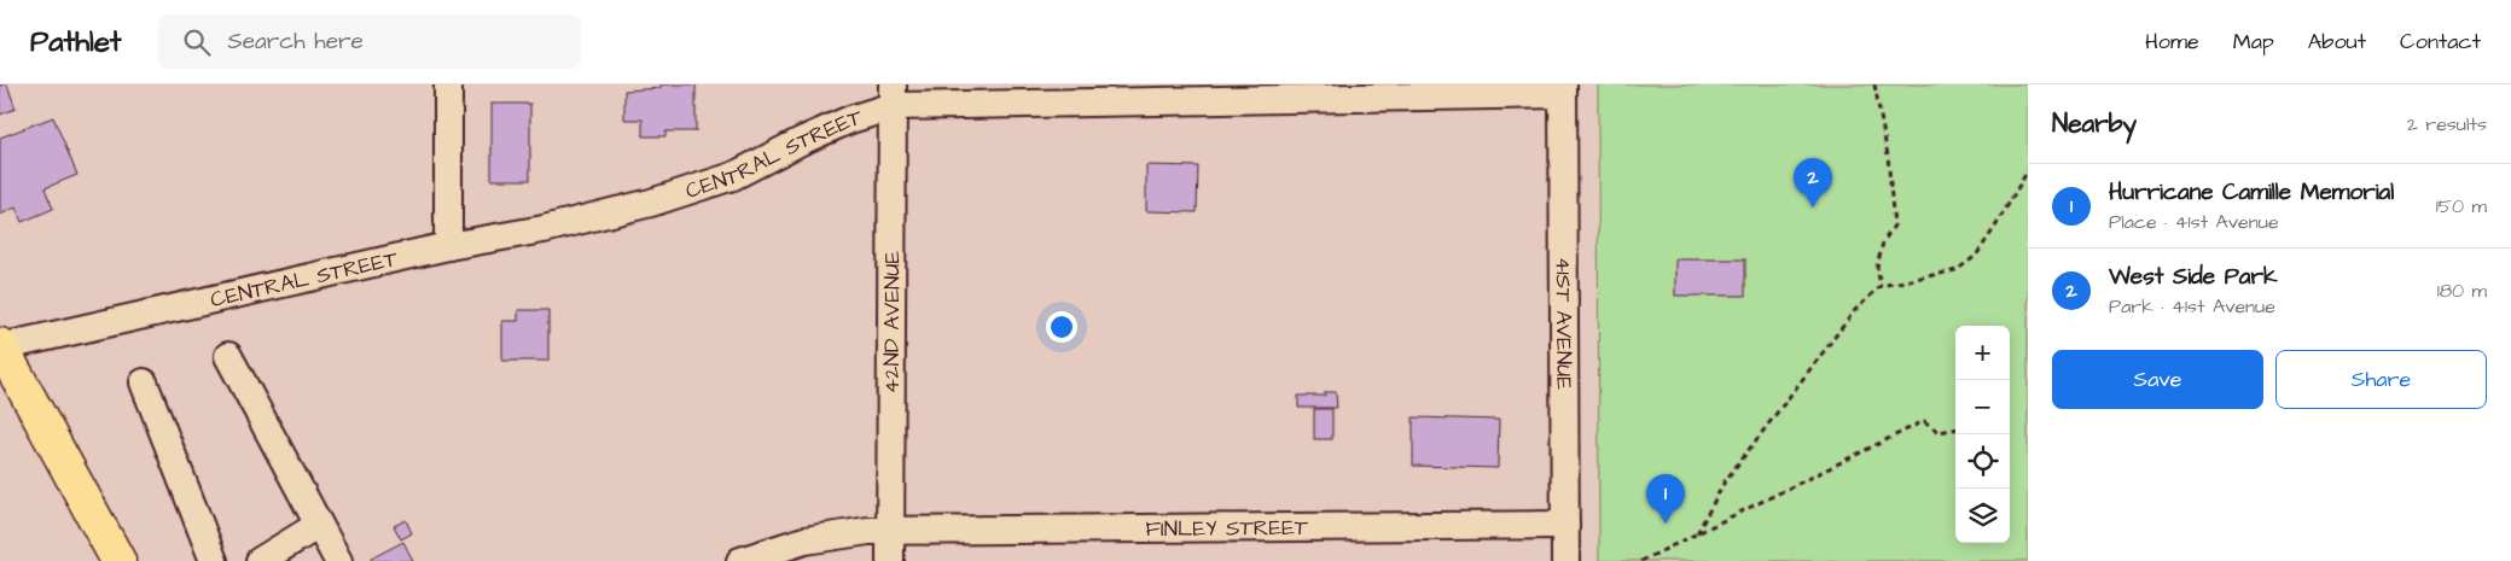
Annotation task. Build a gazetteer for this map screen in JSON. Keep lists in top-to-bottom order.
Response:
{
  "streets": {
    "street": [
      "CENTRAL STREET",
      "42ND AVENUE",
      "41ST AVENUE",
      "FINLEY STREET"
    ]
  },
  "crossings": [
    ["CENTRAL STREET", "42ND AVENUE"],
    ["CENTRAL STREET", "41ST AVENUE"],
    ["42ND AVENUE", "FINLEY STREET"],
    ["41ST AVENUE", "FINLEY STREET"]
  ],
  "page": {
    "header": "Pathlet",
    "search": "Search here",
    "nav": [
      "Home",
      "Map",
      "About",
      "Contact"
    ],
    "heading": ["Nearby", "2 results"],
    "pins": ["2", "1"],
    "list": [
      {
        "mark": "1",
        "name": "Hurricane Camille Memorial",
        "note": "Place · 41st Avenue",
        "value": "150 m"
      },
      {
        "mark": "2",
        "name": "West Side Park",
        "note": "Park · 41st Avenue",
        "value": "180 m"
      }
    ],
    "map_buttons": ["+", "−"],
    "buttons": ["Save", "Share"]
  }
}
